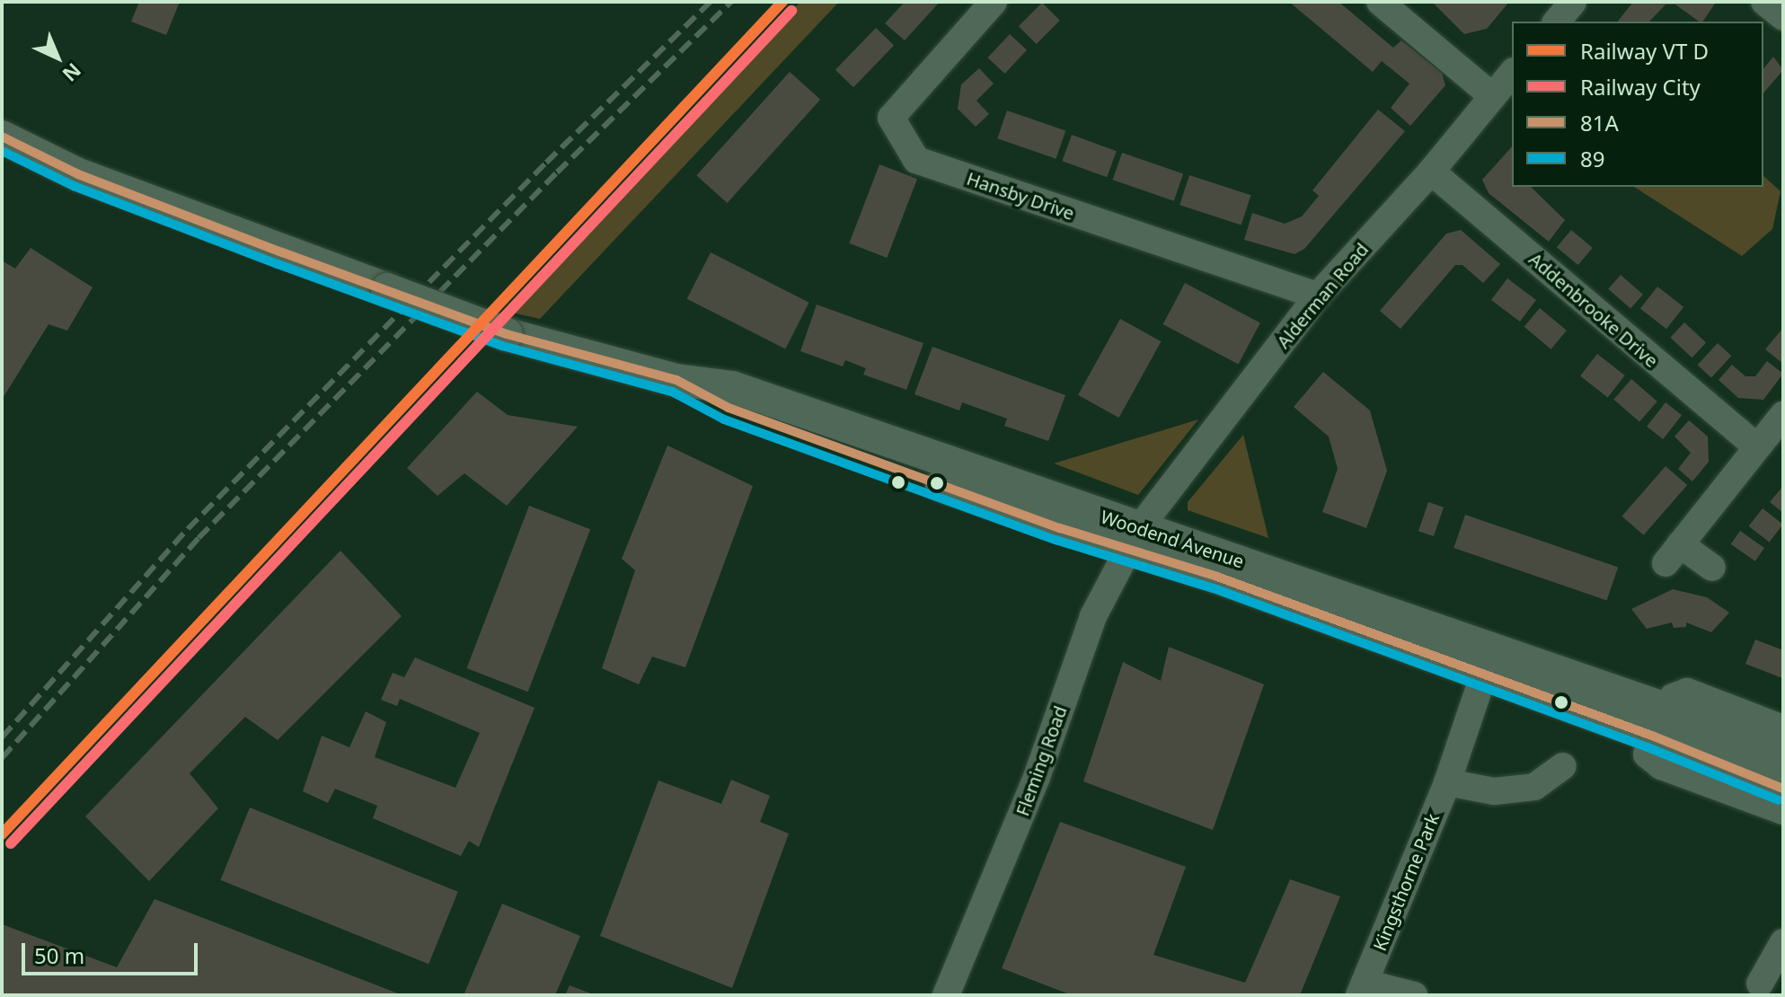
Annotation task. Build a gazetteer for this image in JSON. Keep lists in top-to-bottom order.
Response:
{
  "streets": {
    "street": [
      "Hansby Drive",
      "Alderman Road",
      "Addenbrooke Drive",
      "Woodend Avenue",
      "Fleming Road",
      "Kingsthorne Park"
    ]
  },
  "crossings": [
    ["Hansby Drive", "Alderman Road"],
    ["Alderman Road", "Addenbrooke Drive"],
    ["Alderman Road", "Woodend Avenue"],
    ["Alderman Road", "Fleming Road"],
    ["Woodend Avenue", "Fleming Road"],
    ["Woodend Avenue", "Kingsthorne Park"]
  ],
  "lines": ["rail line City", "transit line 81A", "transit line 89"],
  "legend": [
    "Railway VT D",
    "Railway City",
    "81A",
    "89"
  ],
  "scale_bar": "50 m",
  "north": "bottom right"
}
